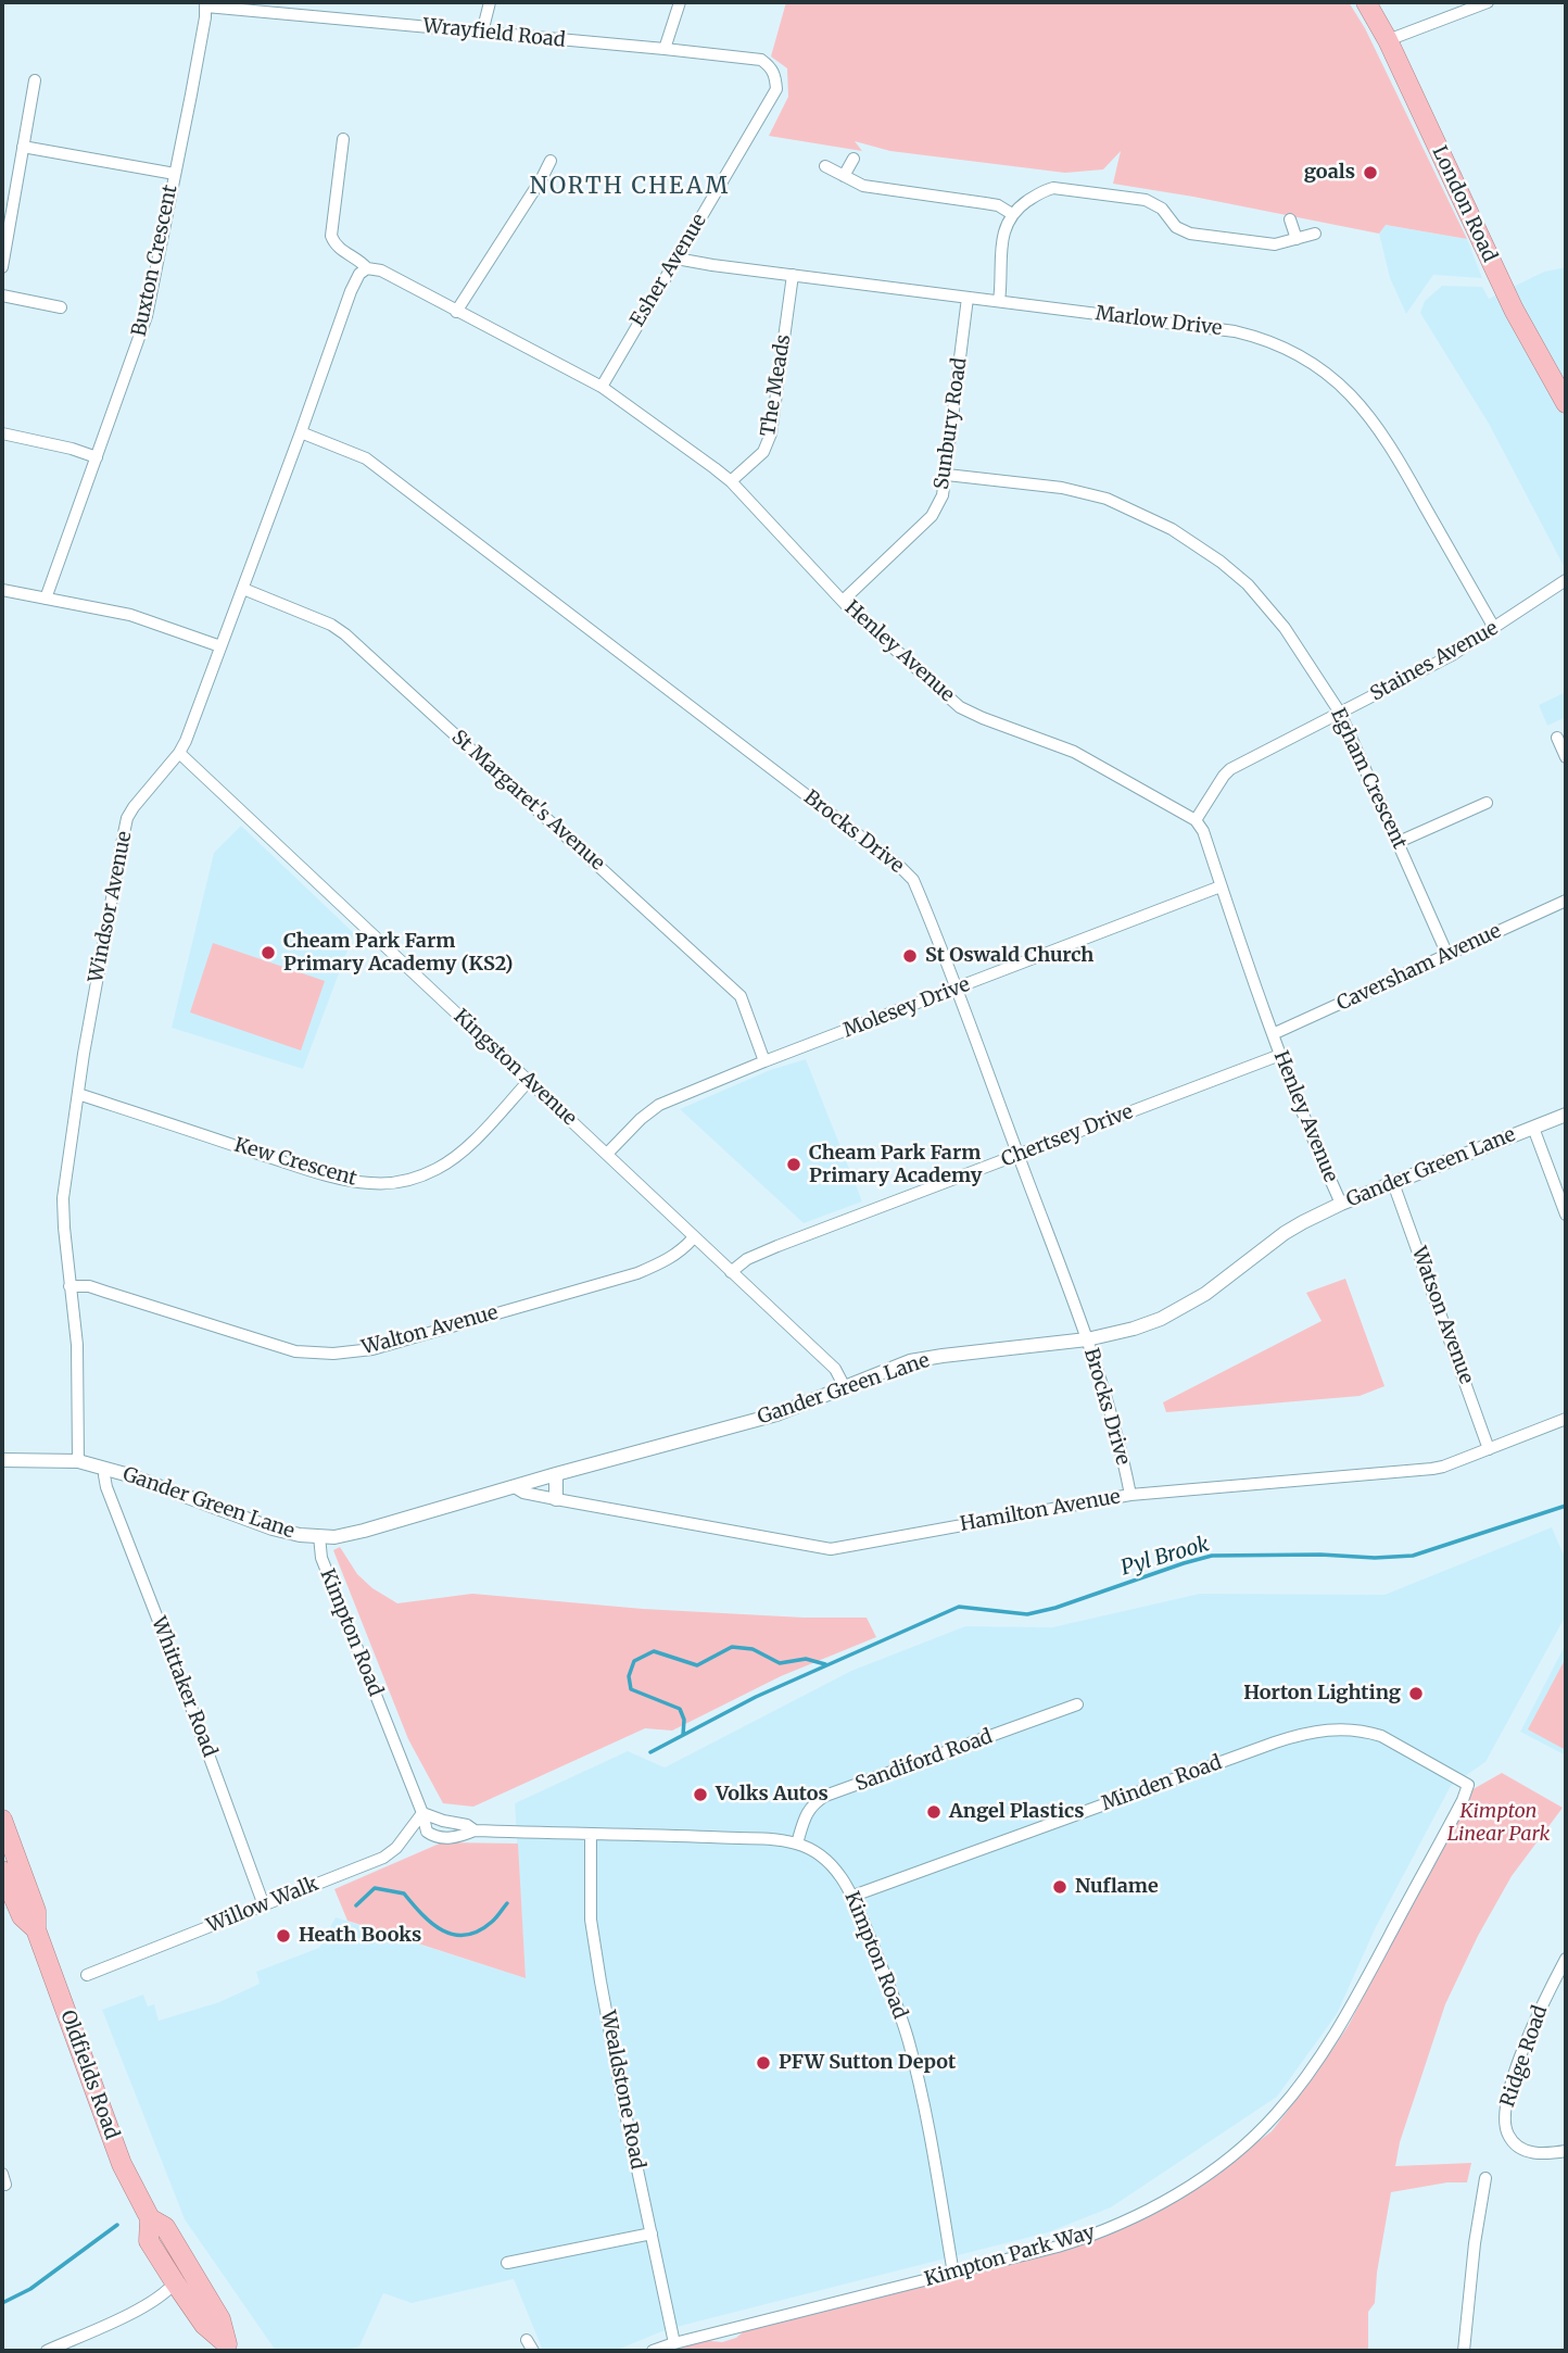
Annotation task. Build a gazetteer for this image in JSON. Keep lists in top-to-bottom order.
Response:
{
  "streets": {
    "highway": ["London Road", "Oldfields Road"],
    "street": [
      "Wrayfield Road",
      "Buxton Crescent",
      "Esher Avenue",
      "Marlow Drive",
      "The Meads",
      "Sunbury Road",
      "Henley Avenue",
      "Staines Avenue",
      "Egham Crescent",
      "St Margaret's Avenue",
      "Brocks Drive",
      "Windsor Avenue",
      "Caversham Avenue",
      "Molesey Drive",
      "Kingston Avenue",
      "Chertsey Drive",
      "Kew Crescent",
      "Gander Green Lane",
      "Watson Avenue",
      "Walton Avenue",
      "Hamilton Avenue",
      "Kimpton Road",
      "Whittaker Road",
      "Sandiford Road",
      "Minden Road",
      "Willow Walk",
      "Ridge Road",
      "Wealdstone Road",
      "Kimpton Park Way"
    ]
  },
  "crossings": [
    ["Wrayfield Road", "Buxton Crescent"],
    ["Wrayfield Road", "Esher Avenue"],
    ["Esher Avenue", "Marlow Drive"],
    ["Esher Avenue", "Henley Avenue"],
    ["Marlow Drive", "The Meads"],
    ["Marlow Drive", "Sunbury Road"],
    ["Marlow Drive", "Staines Avenue"],
    ["The Meads", "Henley Avenue"],
    ["Sunbury Road", "Henley Avenue"],
    ["Sunbury Road", "Egham Crescent"],
    ["Henley Avenue", "Staines Avenue"],
    ["Henley Avenue", "Windsor Avenue"],
    ["Henley Avenue", "Caversham Avenue"],
    ["Henley Avenue", "Molesey Drive"],
    ["Henley Avenue", "Chertsey Drive"],
    ["Henley Avenue", "Gander Green Lane"],
    ["Staines Avenue", "Egham Crescent"],
    ["Egham Crescent", "Caversham Avenue"],
    ["St Margaret's Avenue", "Windsor Avenue"],
    ["St Margaret's Avenue", "Molesey Drive"],
    ["Brocks Drive", "Windsor Avenue"],
    ["Brocks Drive", "Molesey Drive"],
    ["Brocks Drive", "Chertsey Drive"],
    ["Brocks Drive", "Gander Green Lane"],
    ["Brocks Drive", "Hamilton Avenue"],
    ["Windsor Avenue", "Kingston Avenue"],
    ["Windsor Avenue", "Kew Crescent"],
    ["Windsor Avenue", "Gander Green Lane"],
    ["Windsor Avenue", "Walton Avenue"],
    ["Molesey Drive", "Kingston Avenue"],
    ["Kingston Avenue", "Chertsey Drive"],
    ["Kingston Avenue", "Kew Crescent"],
    ["Kingston Avenue", "Gander Green Lane"],
    ["Kingston Avenue", "Walton Avenue"],
    ["Gander Green Lane", "Watson Avenue"],
    ["Gander Green Lane", "Hamilton Avenue"],
    ["Gander Green Lane", "Kimpton Road"],
    ["Gander Green Lane", "Whittaker Road"],
    ["Watson Avenue", "Hamilton Avenue"],
    ["Kimpton Road", "Sandiford Road"],
    ["Kimpton Road", "Minden Road"],
    ["Kimpton Road", "Willow Walk"],
    ["Kimpton Road", "Wealdstone Road"],
    ["Kimpton Road", "Kimpton Park Way"],
    ["Whittaker Road", "Willow Walk"],
    ["Minden Road", "Kimpton Park Way"],
    ["Wealdstone Road", "Kimpton Park Way"]
  ],
  "districts": ["NORTH CHEAM"],
  "water": ["Pyl Brook"],
  "parks": ["Kimpton Linear Park"],
  "places": [
    "goals",
    "Cheam Park Farm Primary Academy (KS2)",
    "St Oswald Church",
    "Cheam Park Farm Primary Academy",
    "Horton Lighting",
    "Volks Autos",
    "Angel Plastics",
    "Nuflame",
    "Heath Books",
    "PFW Sutton Depot"
  ]
}
